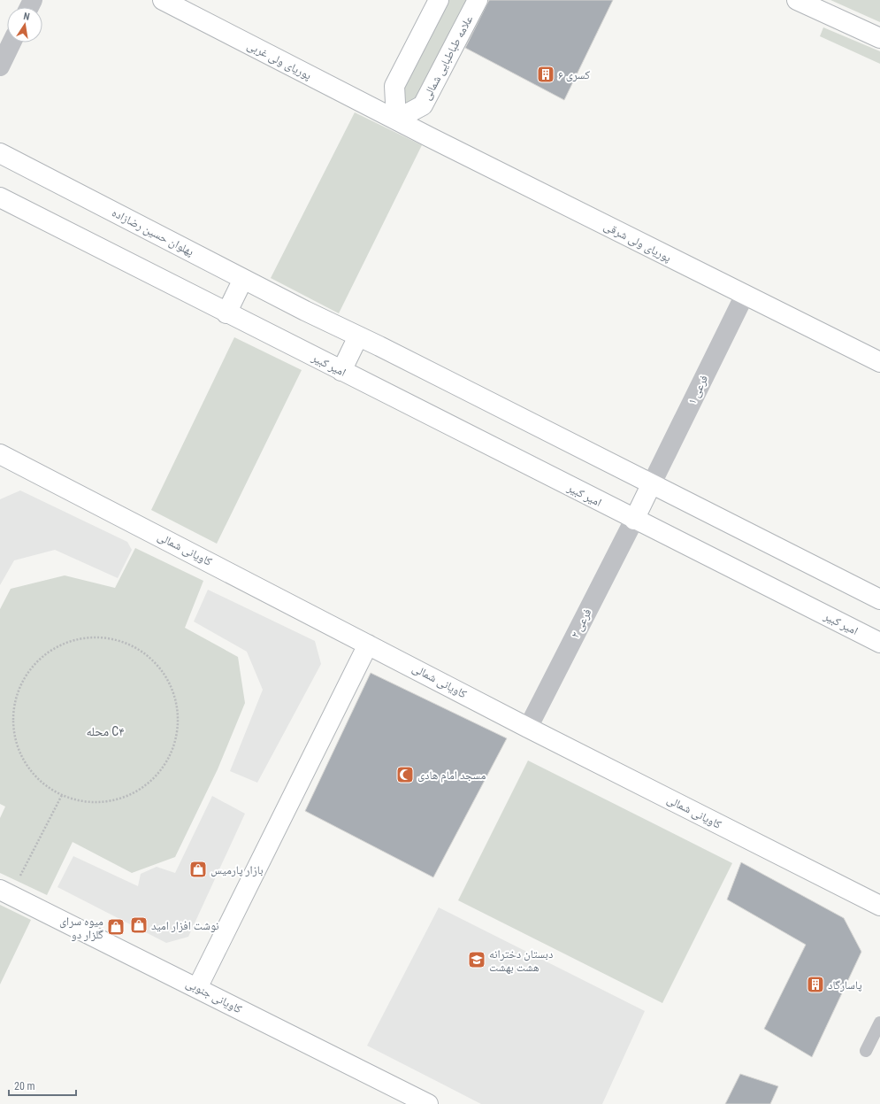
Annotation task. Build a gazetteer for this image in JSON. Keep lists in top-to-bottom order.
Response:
{
  "streets": {
    "street": [
      "علامه طباطبایی شمالی",
      "پوریای ولی غربی",
      "پهلوان حسین رضازاده",
      "پوریای ولی شرقی",
      "امیر کبیر",
      "فرعی ۱",
      "کاویانی شمالی",
      "فرعی ۲",
      "کاویانی جنوبی"
    ]
  },
  "crossings": [
    ["علامه طباطبایی شمالی", "پوریای ولی غربی"],
    ["علامه طباطبایی شمالی", "پوریای ولی شرقی"],
    ["پوریای ولی غربی", "پوریای ولی شرقی"],
    ["پوریای ولی شرقی", "فرعی ۱"],
    ["امیر کبیر", "فرعی ۲"],
    ["کاویانی شمالی", "فرعی ۲"]
  ],
  "districts": ["محله C۴"],
  "places": {
    "building": ["کسری ۶", "پاسارگاد"],
    "mosque": ["مسجد امام هادی"],
    "shop": ["بازار پارمیس", "نوشت افزار امید", "میوه سرای گلزار دو"],
    "school or university": ["دبستان دخترانه هشت بهشت"]
  },
  "scale_bar": "20 m",
  "north": "top"
}
